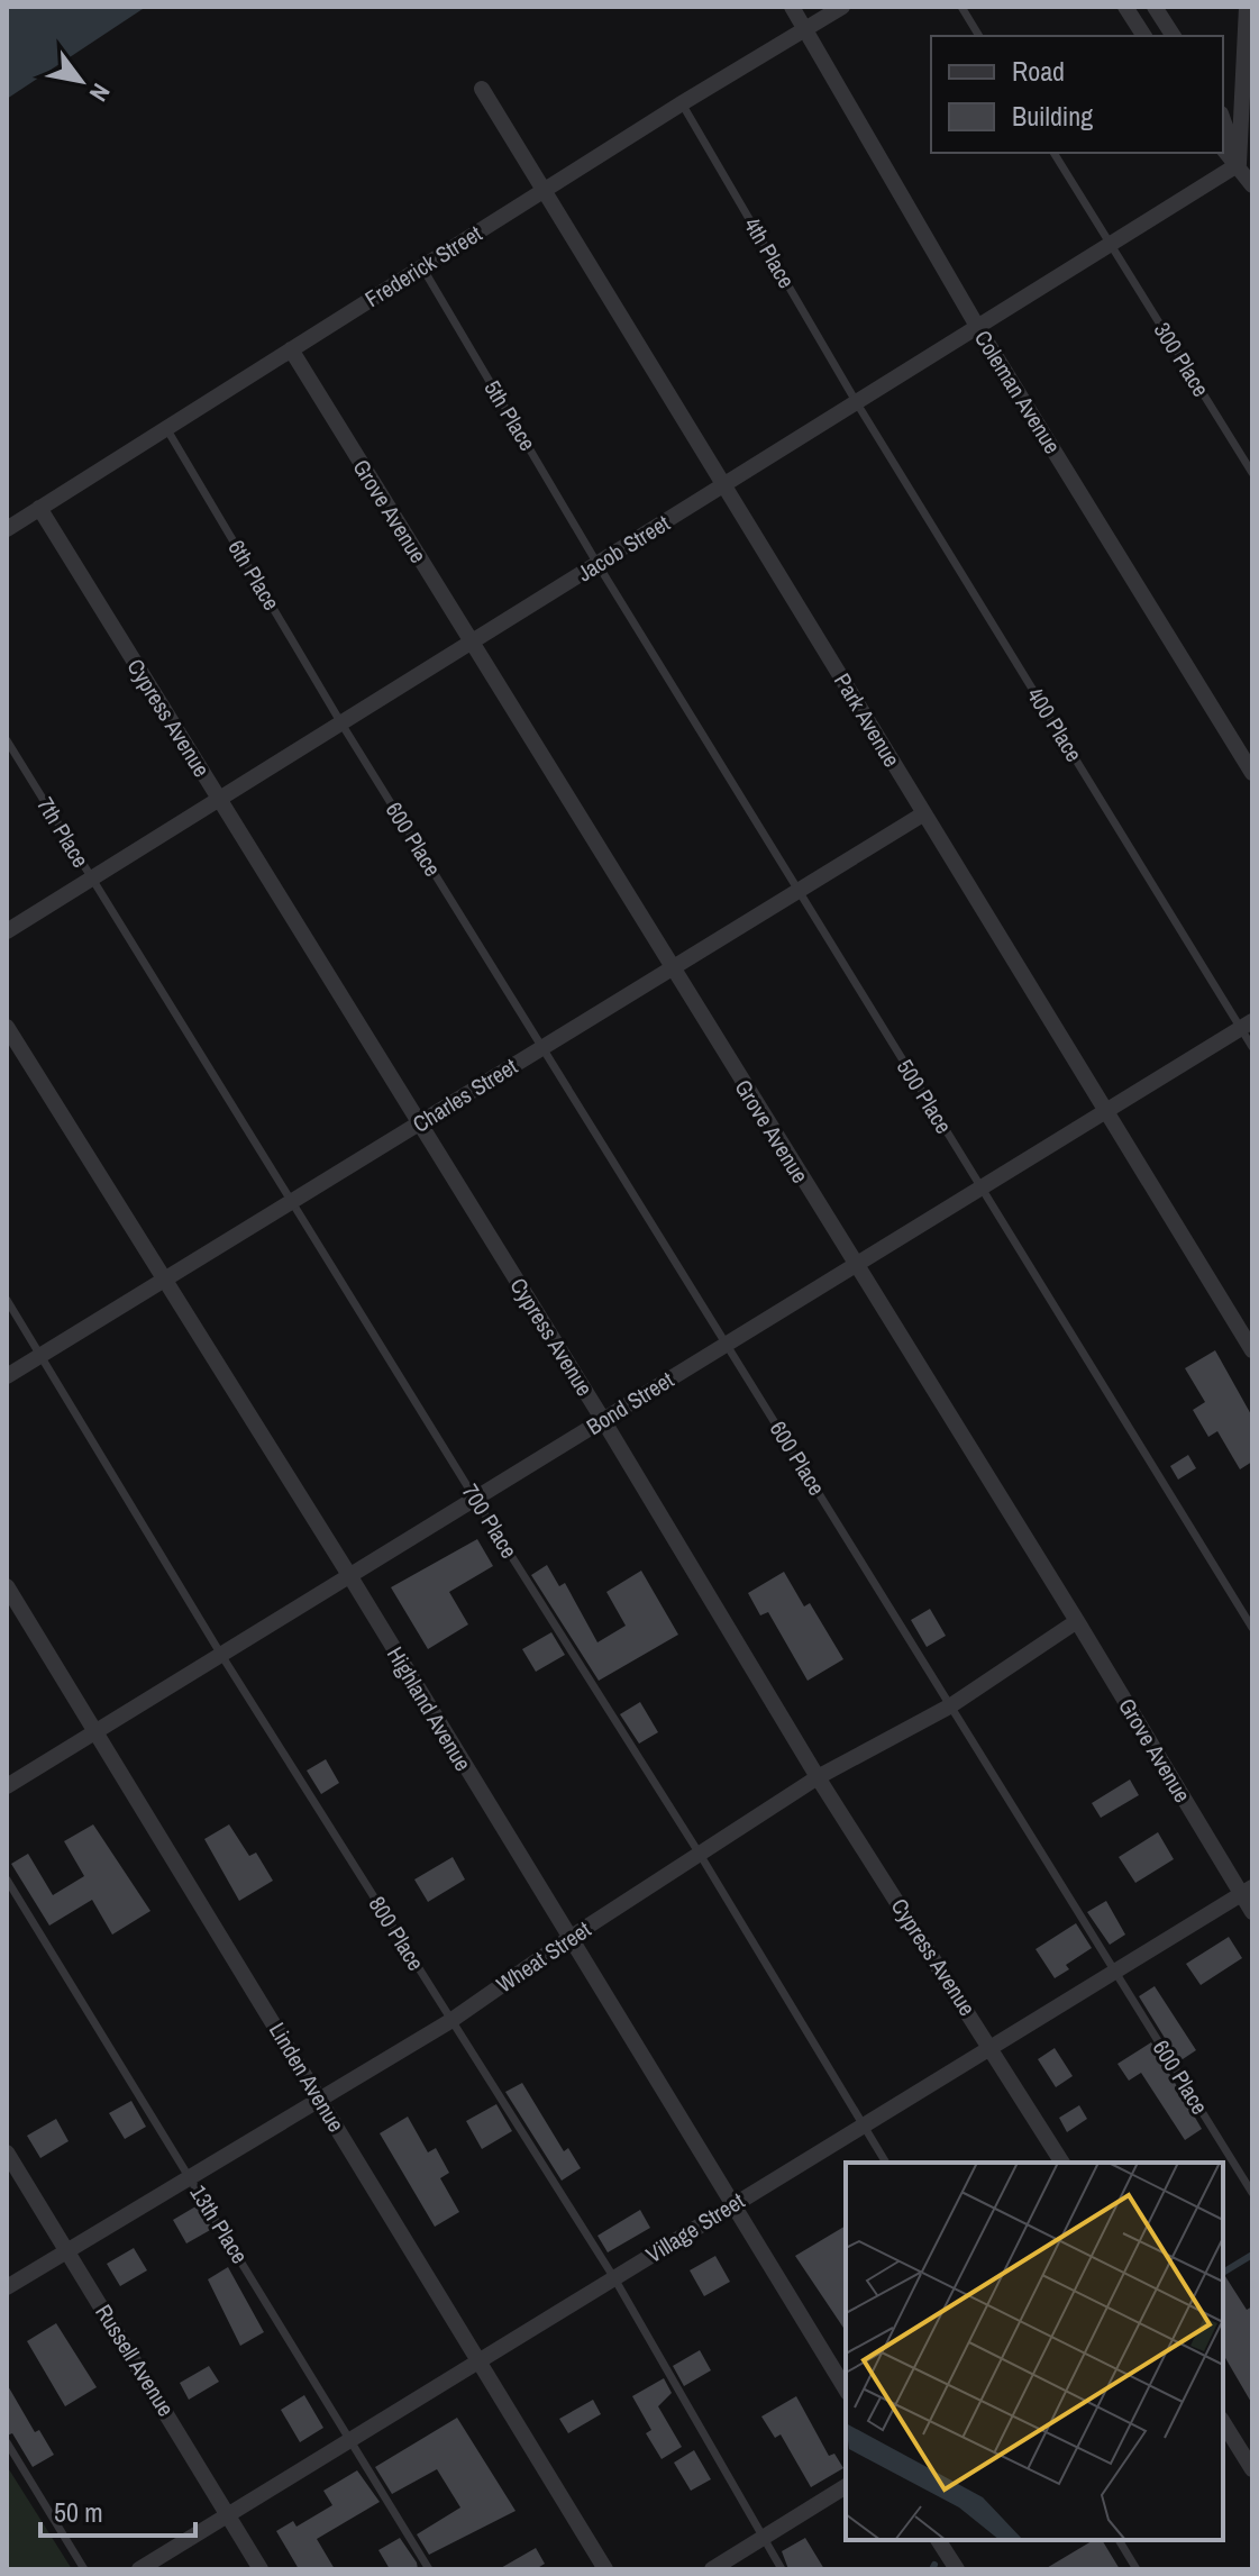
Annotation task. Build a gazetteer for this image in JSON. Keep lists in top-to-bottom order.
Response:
{
  "streets": {
    "street": [
      "Frederick Street",
      "Coleman Avenue",
      "Grove Avenue",
      "Jacob Street",
      "Cypress Avenue",
      "Park Avenue",
      "Charles Street",
      "Bond Street",
      "Highland Avenue",
      "Wheat Street",
      "Linden Avenue",
      "Village Street",
      "Russell Avenue"
    ],
    "lane": [
      "4th Place",
      "300 Place",
      "5th Place",
      "6th Place",
      "400 Place",
      "7th Place",
      "600 Place",
      "500 Place",
      "700 Place",
      "800 Place",
      "13th Place"
    ]
  },
  "crossings": [
    ["4th Place", "Frederick Street"],
    ["4th Place", "Jacob Street"],
    ["4th Place", "400 Place"],
    ["Frederick Street", "Coleman Avenue"],
    ["Frederick Street", "5th Place"],
    ["Frederick Street", "Grove Avenue"],
    ["Frederick Street", "6th Place"],
    ["Frederick Street", "Cypress Avenue"],
    ["Frederick Street", "Park Avenue"],
    ["300 Place", "Jacob Street"],
    ["Coleman Avenue", "Jacob Street"],
    ["5th Place", "Jacob Street"],
    ["5th Place", "500 Place"],
    ["Grove Avenue", "Jacob Street"],
    ["Grove Avenue", "Charles Street"],
    ["Grove Avenue", "Bond Street"],
    ["Grove Avenue", "Wheat Street"],
    ["Grove Avenue", "Village Street"],
    ["Jacob Street", "6th Place"],
    ["Jacob Street", "Cypress Avenue"],
    ["Jacob Street", "Park Avenue"],
    ["Jacob Street", "400 Place"],
    ["Jacob Street", "7th Place"],
    ["Jacob Street", "600 Place"],
    ["Jacob Street", "500 Place"],
    ["Jacob Street", "700 Place"],
    ["6th Place", "600 Place"],
    ["Cypress Avenue", "Charles Street"],
    ["Cypress Avenue", "Bond Street"],
    ["Cypress Avenue", "Wheat Street"],
    ["Cypress Avenue", "Village Street"],
    ["Park Avenue", "Charles Street"],
    ["Park Avenue", "Bond Street"],
    ["400 Place", "Bond Street"],
    ["7th Place", "700 Place"],
    ["600 Place", "Charles Street"],
    ["600 Place", "Bond Street"],
    ["600 Place", "Wheat Street"],
    ["600 Place", "Village Street"],
    ["Charles Street", "500 Place"],
    ["Charles Street", "700 Place"],
    ["Charles Street", "Highland Avenue"],
    ["Charles Street", "800 Place"],
    ["500 Place", "Bond Street"],
    ["Bond Street", "700 Place"],
    ["Bond Street", "Highland Avenue"],
    ["Bond Street", "800 Place"],
    ["Bond Street", "Linden Avenue"],
    ["700 Place", "Wheat Street"],
    ["700 Place", "Village Street"],
    ["Highland Avenue", "Wheat Street"],
    ["Highland Avenue", "Village Street"],
    ["800 Place", "Wheat Street"],
    ["800 Place", "Village Street"],
    ["Wheat Street", "Linden Avenue"],
    ["Wheat Street", "13th Place"],
    ["Wheat Street", "Russell Avenue"],
    ["Linden Avenue", "Village Street"],
    ["13th Place", "Village Street"],
    ["Village Street", "Russell Avenue"]
  ],
  "legend": ["Road", "Building"],
  "scale_bar": "50 m",
  "north": "bottom right"
}
